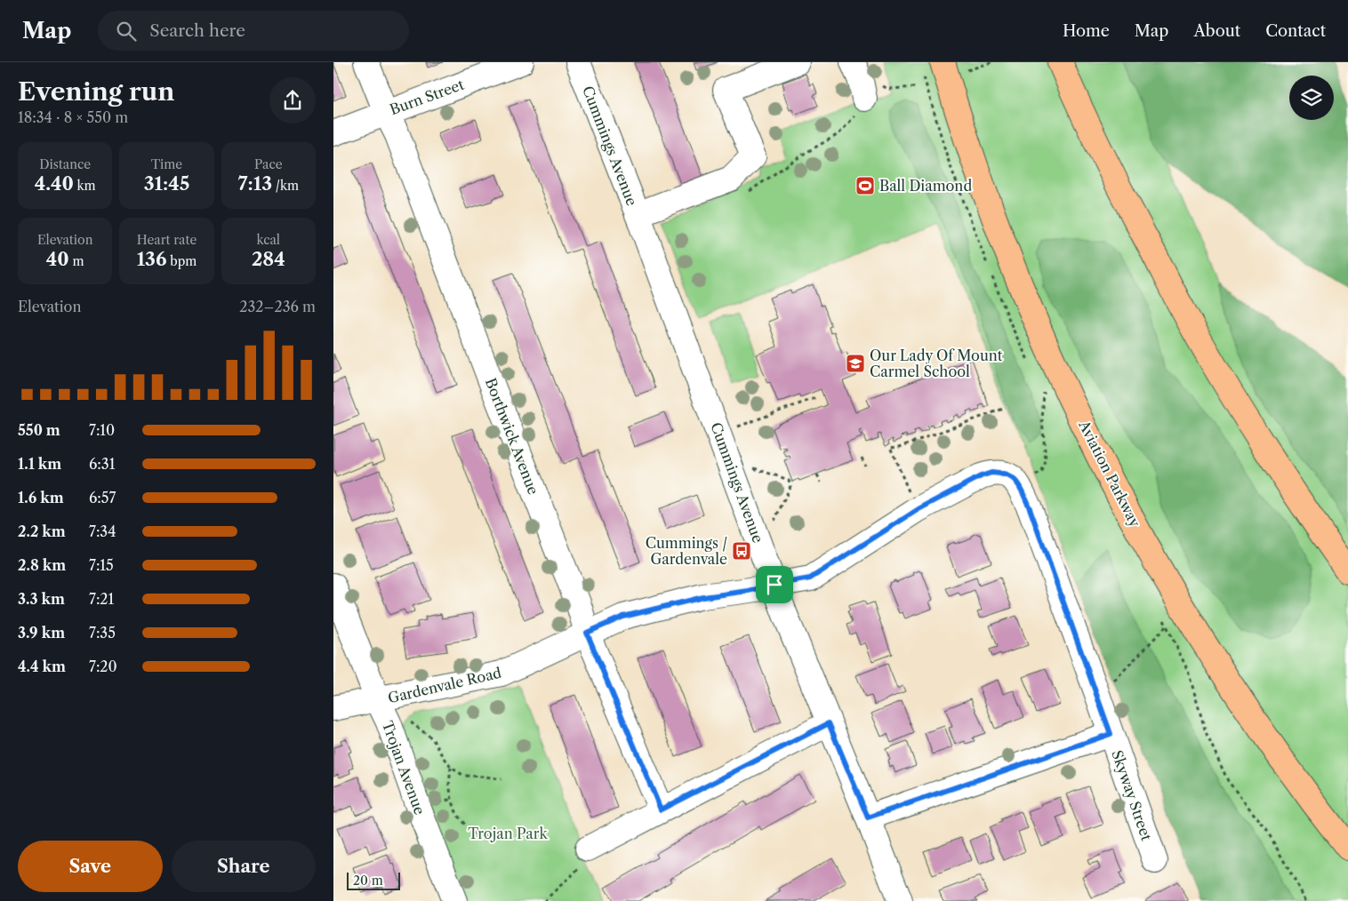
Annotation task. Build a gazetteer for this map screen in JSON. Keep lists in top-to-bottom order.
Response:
{
  "streets": {
    "main road": ["Aviation Parkway"],
    "street": [
      "Burn Street",
      "Cummings Avenue",
      "Borthwick Avenue",
      "Gardenvale Road",
      "Trojan Avenue",
      "Skyway Street"
    ]
  },
  "crossings": [
    ["Burn Street", "Borthwick Avenue"],
    ["Cummings Avenue", "Gardenvale Road"],
    ["Borthwick Avenue", "Gardenvale Road"],
    ["Gardenvale Road", "Trojan Avenue"],
    ["Gardenvale Road", "Skyway Street"]
  ],
  "parks": ["Trojan Park"],
  "places": {
    "sports": ["Ball Diamond"],
    "school or university": ["Our Lady Of Mount Carmel School"],
    "bus stop": ["Cummings / Gardenvale"]
  },
  "scale_bar": "20 m",
  "page": {
    "header": "Map",
    "search": "Search here",
    "nav": [
      "Home",
      "Map",
      "About",
      "Contact"
    ],
    "heading": ["Evening run", "18:34 · 8 × 550 m"],
    "stats": [
      ["Distance", "4.40 km"],
      ["Time", "31:45"],
      ["Pace", "7:13 /km"],
      ["Elevation", "40 m"],
      ["Heart rate", "136 bpm"],
      ["kcal", "284"]
    ],
    "chart": ["Elevation", "232–236 m"],
    "list": [
      {
        "name": "550 m",
        "note": "7:10"
      },
      {
        "name": "1.1 km",
        "note": "6:31"
      },
      {
        "name": "1.6 km",
        "note": "6:57"
      },
      {
        "name": "2.2 km",
        "note": "7:34"
      },
      {
        "name": "2.8 km",
        "note": "7:15"
      },
      {
        "name": "3.3 km",
        "note": "7:21"
      },
      {
        "name": "3.9 km",
        "note": "7:35"
      },
      {
        "name": "4.4 km",
        "note": "7:20"
      }
    ],
    "buttons": ["Save", "Share"],
    "scale": "20 m"
  }
}
